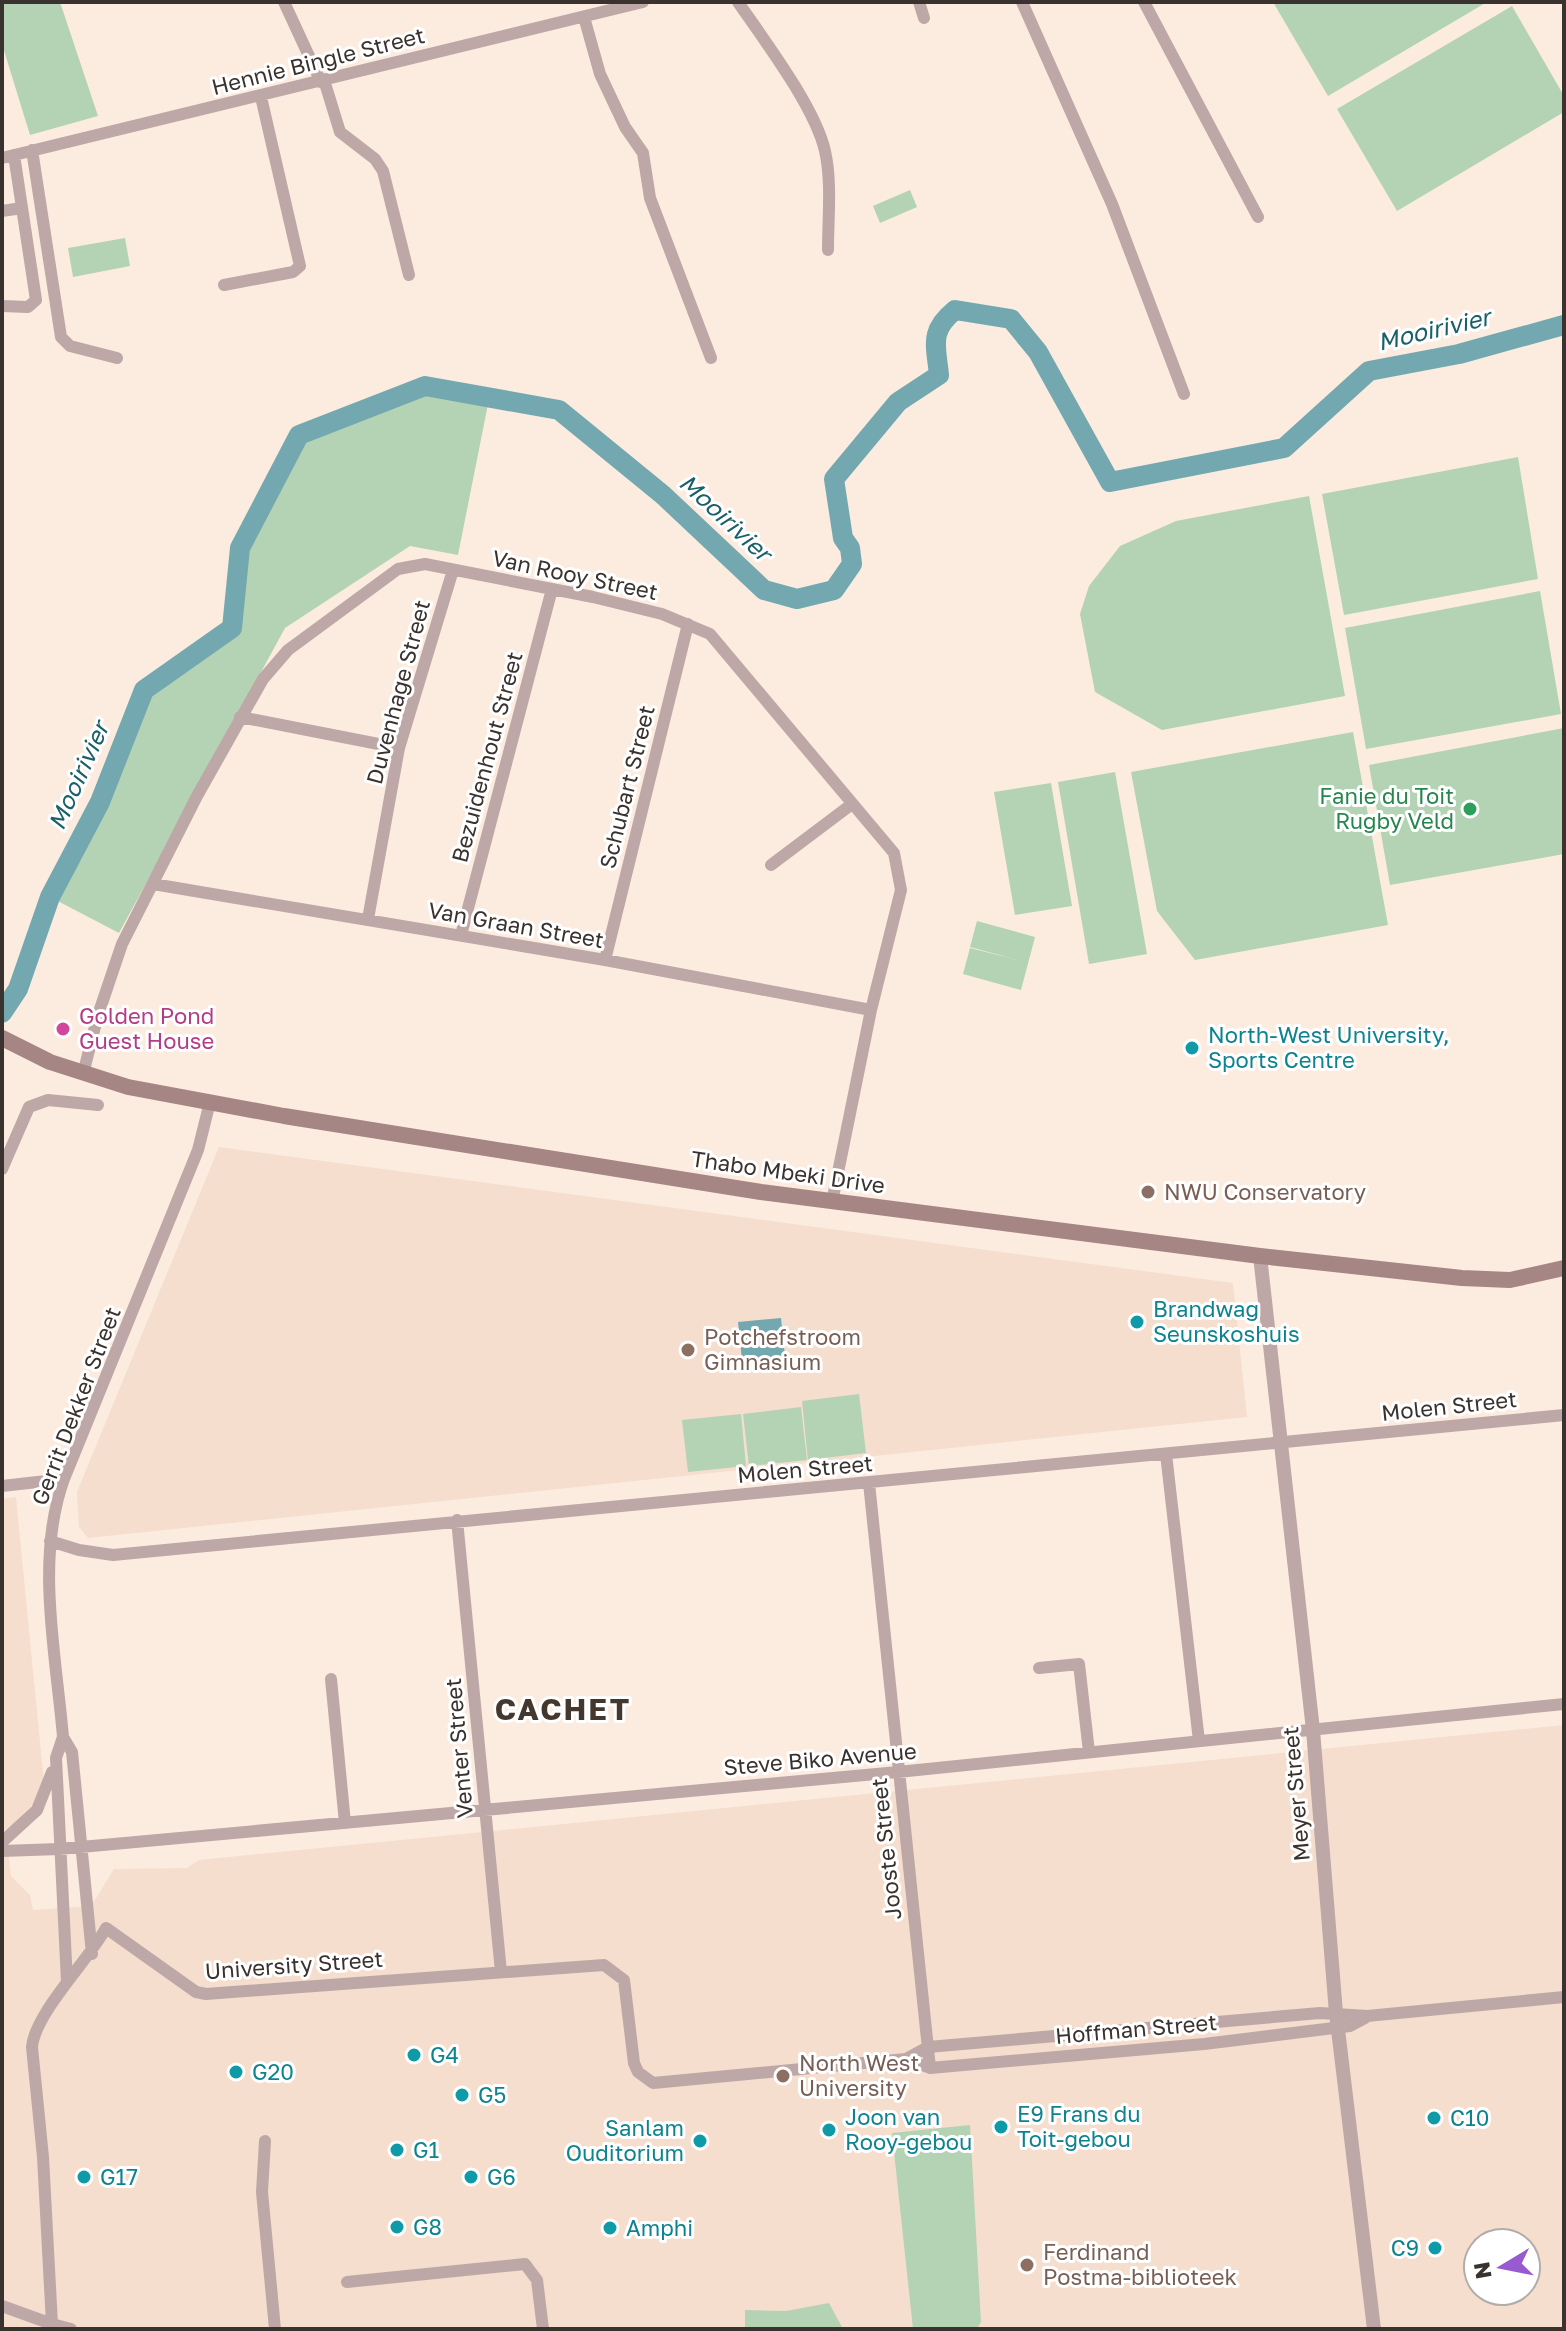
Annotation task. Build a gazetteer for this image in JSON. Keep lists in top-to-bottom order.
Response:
{
  "streets": {
    "main road": ["Thabo Mbeki Drive"],
    "street": [
      "Hennie Bingle Street",
      "Van Rooy Street",
      "Duvenhage Street",
      "Bezuidenhout Street",
      "Schubart Street",
      "Van Graan Street",
      "Gerrit Dekker Street",
      "Molen Street",
      "Venter Street",
      "Steve Biko Avenue",
      "Meyer Street",
      "Jooste Street",
      "University Street",
      "Hoffman Street"
    ]
  },
  "crossings": [
    ["Van Rooy Street", "Duvenhage Street"],
    ["Van Rooy Street", "Bezuidenhout Street"],
    ["Van Rooy Street", "Schubart Street"],
    ["Van Rooy Street", "Van Graan Street"],
    ["Van Rooy Street", "Thabo Mbeki Drive"],
    ["Duvenhage Street", "Van Graan Street"],
    ["Bezuidenhout Street", "Van Graan Street"],
    ["Schubart Street", "Van Graan Street"],
    ["Thabo Mbeki Drive", "Gerrit Dekker Street"],
    ["Thabo Mbeki Drive", "Meyer Street"],
    ["Gerrit Dekker Street", "Molen Street"],
    ["Gerrit Dekker Street", "Steve Biko Avenue"],
    ["Gerrit Dekker Street", "University Street"],
    ["Molen Street", "Venter Street"],
    ["Molen Street", "Meyer Street"],
    ["Molen Street", "Jooste Street"],
    ["Venter Street", "Steve Biko Avenue"],
    ["Venter Street", "University Street"],
    ["Steve Biko Avenue", "Meyer Street"],
    ["Steve Biko Avenue", "Jooste Street"],
    ["Meyer Street", "Hoffman Street"],
    ["Jooste Street", "Hoffman Street"],
    ["University Street", "Hoffman Street"]
  ],
  "districts": ["CACHET"],
  "water": ["Mooirivier"],
  "places": [
    "Fanie du Toit Rugby Veld",
    "Golden Pond Guest House",
    "North-West University, Sports Centre",
    "NWU Conservatory",
    "Brandwag Seunskoshuis",
    "Potchefstroom Gimnasium",
    "G4",
    "G20",
    "North West University",
    "G5",
    "C10",
    "E9 Frans du Toit-gebou",
    "Joon van Rooy-gebou",
    "Sanlam Ouditorium",
    "G1",
    "G17",
    "G6",
    "G8",
    "Amphi",
    "C9",
    "Ferdinand Postma-biblioteek"
  ],
  "north": "left"
}
